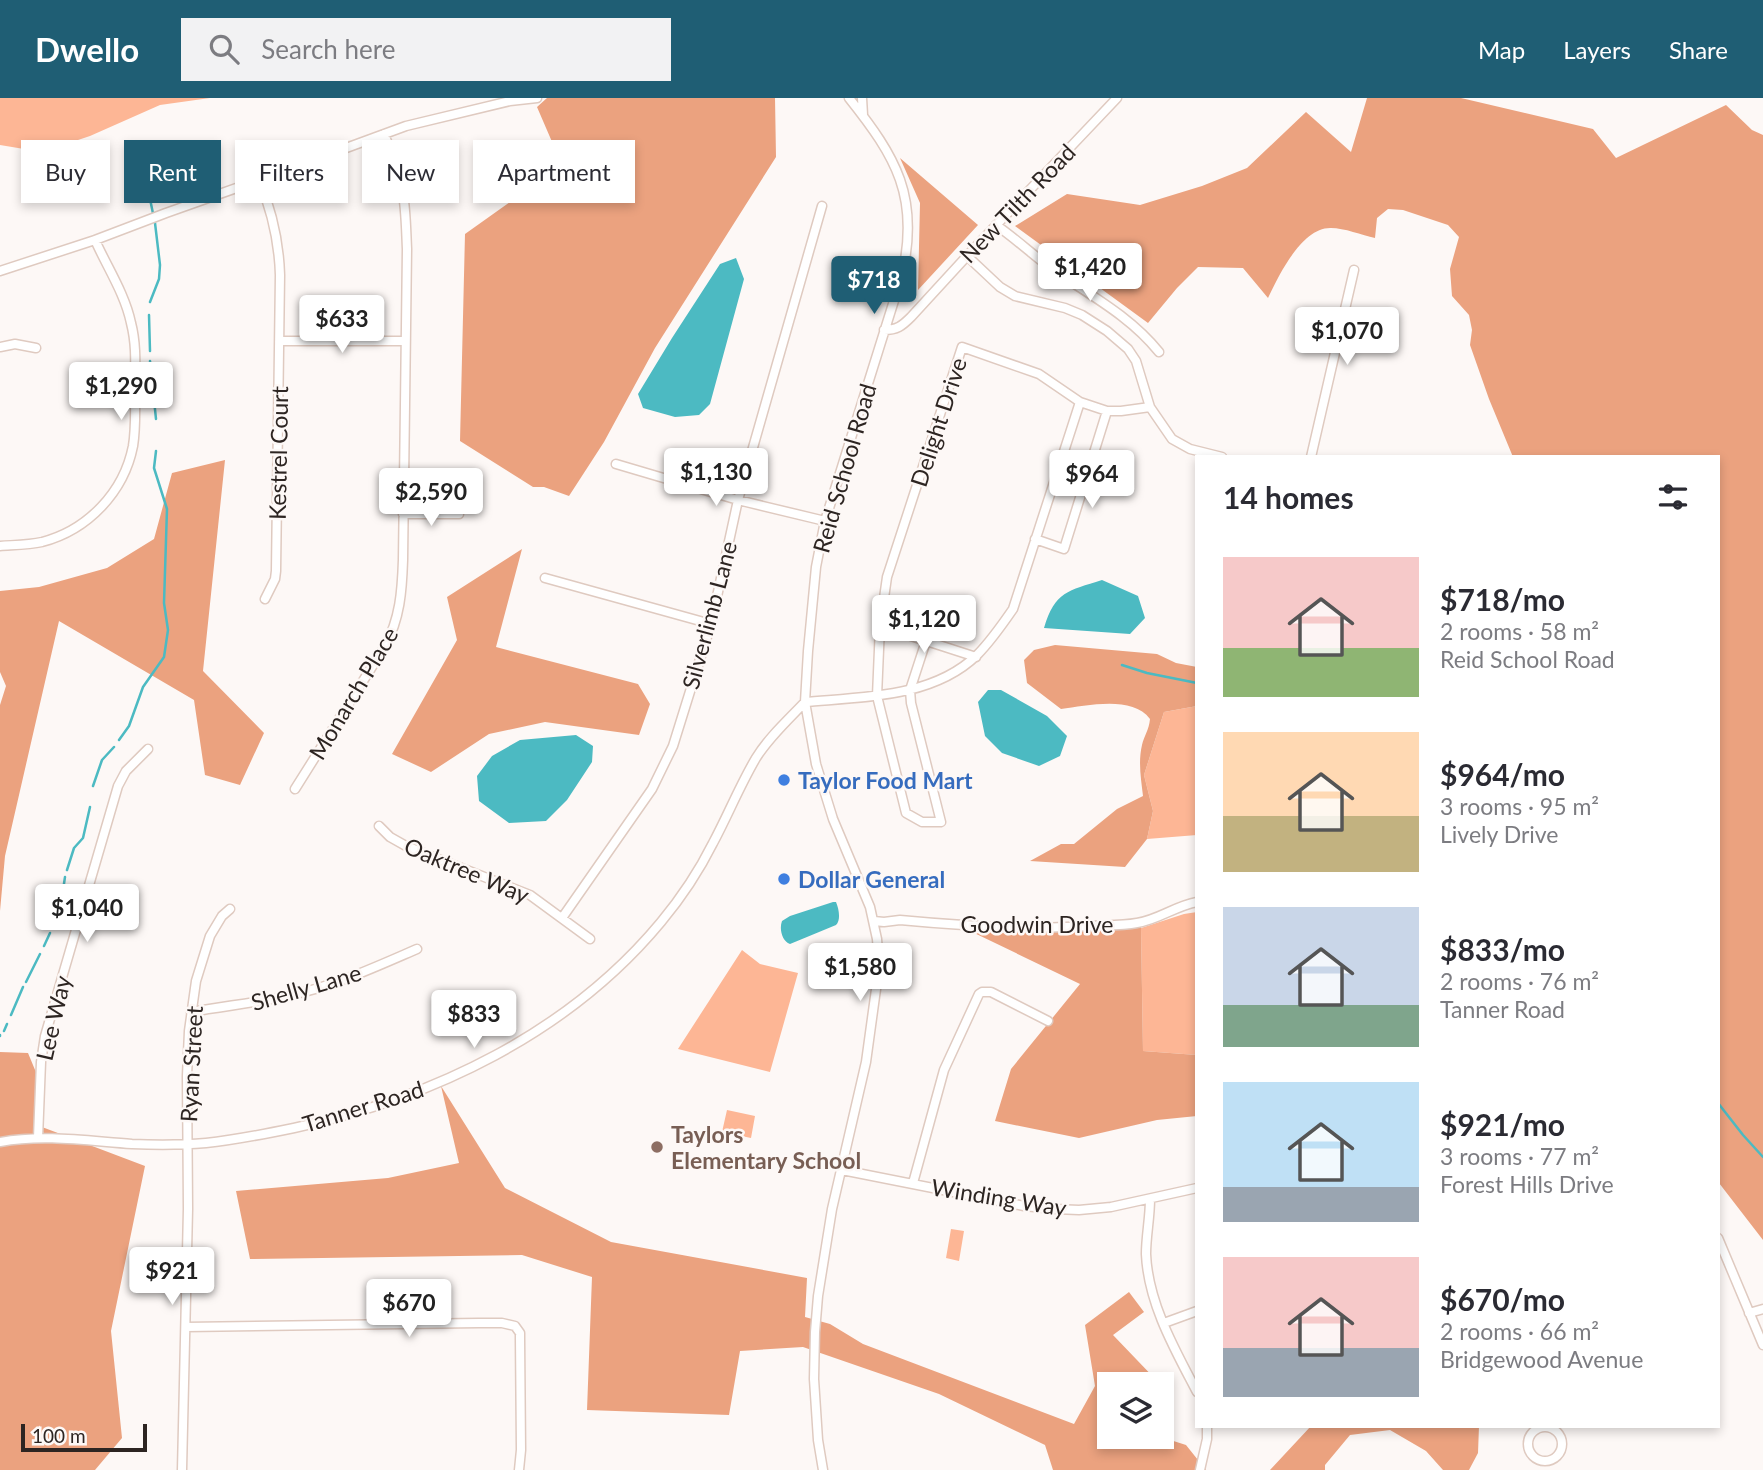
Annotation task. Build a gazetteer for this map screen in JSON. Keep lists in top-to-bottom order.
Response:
{
  "streets": {
    "street": [
      "New Tilth Road",
      "Delight Drive",
      "Kestrel Court",
      "Reid School Road",
      "Silverlimb Lane",
      "Monarch Place",
      "Oaktree Way",
      "Goodwin Drive",
      "Shelly Lane",
      "Lee Way",
      "Ryan Street",
      "Tanner Road",
      "Winding Way"
    ]
  },
  "crossings": [
    ["New Tilth Road", "Reid School Road"],
    ["Reid School Road", "Goodwin Drive"],
    ["Reid School Road", "Tanner Road"],
    ["Reid School Road", "Winding Way"],
    ["Silverlimb Lane", "Oaktree Way"],
    ["Shelly Lane", "Ryan Street"],
    ["Lee Way", "Tanner Road"],
    ["Ryan Street", "Tanner Road"]
  ],
  "places": ["Taylor Food Mart", "Dollar General", "Taylors Elementary School"],
  "scale_bar": "100 m",
  "page": {
    "header": "Dwello",
    "search": "Search here",
    "nav": ["Map", "Layers", "Share"],
    "chip": [
      "Buy",
      "Rent",
      "Filters",
      "New",
      "Apartment"
    ],
    "price": [
      "$1,420",
      "$718",
      "$633",
      "$1,070",
      "$1,290",
      "$1,130",
      "$964",
      "$2,590",
      "$1,120",
      "$1,040",
      "$1,580",
      "$833",
      "$921",
      "$670"
    ],
    "heading": "14 homes",
    "list": [
      {
        "name": "$718/mo",
        "note": "2 rooms · 58 m² · Reid School Road"
      },
      {
        "name": "$964/mo",
        "note": "3 rooms · 95 m² · Lively Drive"
      },
      {
        "name": "$833/mo",
        "note": "2 rooms · 76 m² · Tanner Road"
      },
      {
        "name": "$921/mo",
        "note": "3 rooms · 77 m² · Forest Hills Drive"
      },
      {
        "name": "$670/mo",
        "note": "2 rooms · 66 m² · Bridgewood Avenue"
      }
    ],
    "scale": "100 m"
  }
}
